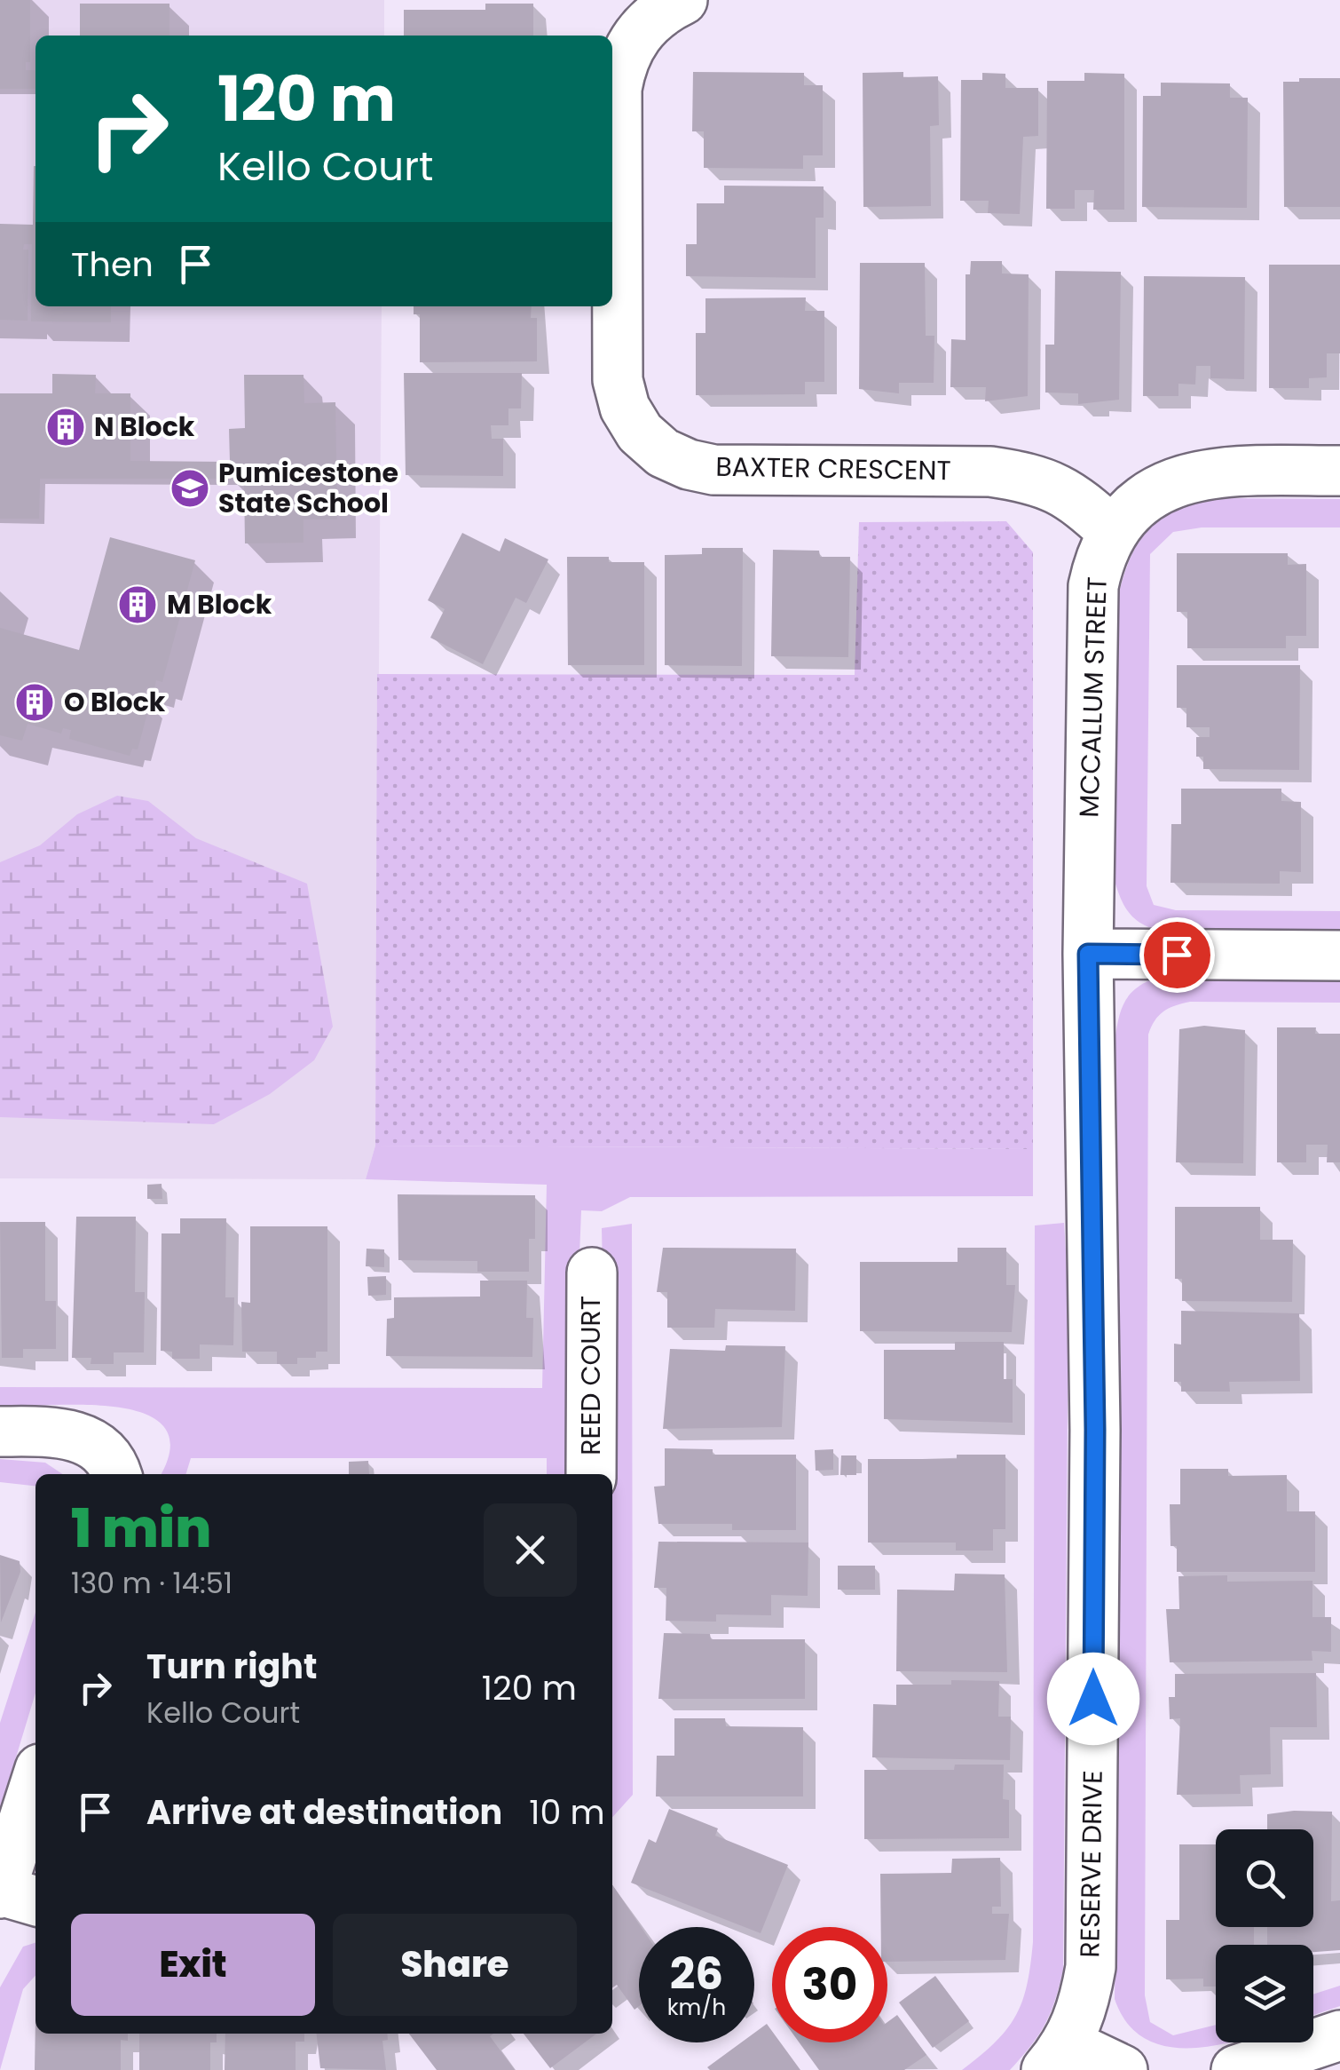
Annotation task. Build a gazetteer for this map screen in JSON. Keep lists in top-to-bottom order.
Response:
{
  "streets": {
    "street": [
      "BAXTER CRESCENT",
      "MCCALLUM STREET",
      "REED COURT",
      "RESERVE DRIVE"
    ]
  },
  "crossings": [
    ["BAXTER CRESCENT", "MCCALLUM STREET"],
    ["MCCALLUM STREET", "RESERVE DRIVE"]
  ],
  "places": {
    "building": ["N Block", "M Block", "O Block"],
    "school or university": ["Pumicestone State School"]
  },
  "page": {
    "turn": ["120 m", "Kello Court"],
    "then": "Then",
    "heading": ["1 min", "130 m · 14:51"],
    "list": [
      {
        "name": "Turn right",
        "note": "Kello Court",
        "value": "120 m"
      },
      {
        "name": "Arrive at destination",
        "value": "10 m"
      }
    ],
    "buttons": ["Exit", "Share"],
    "speed": "26 km/h",
    "limit": "30"
  }
}
